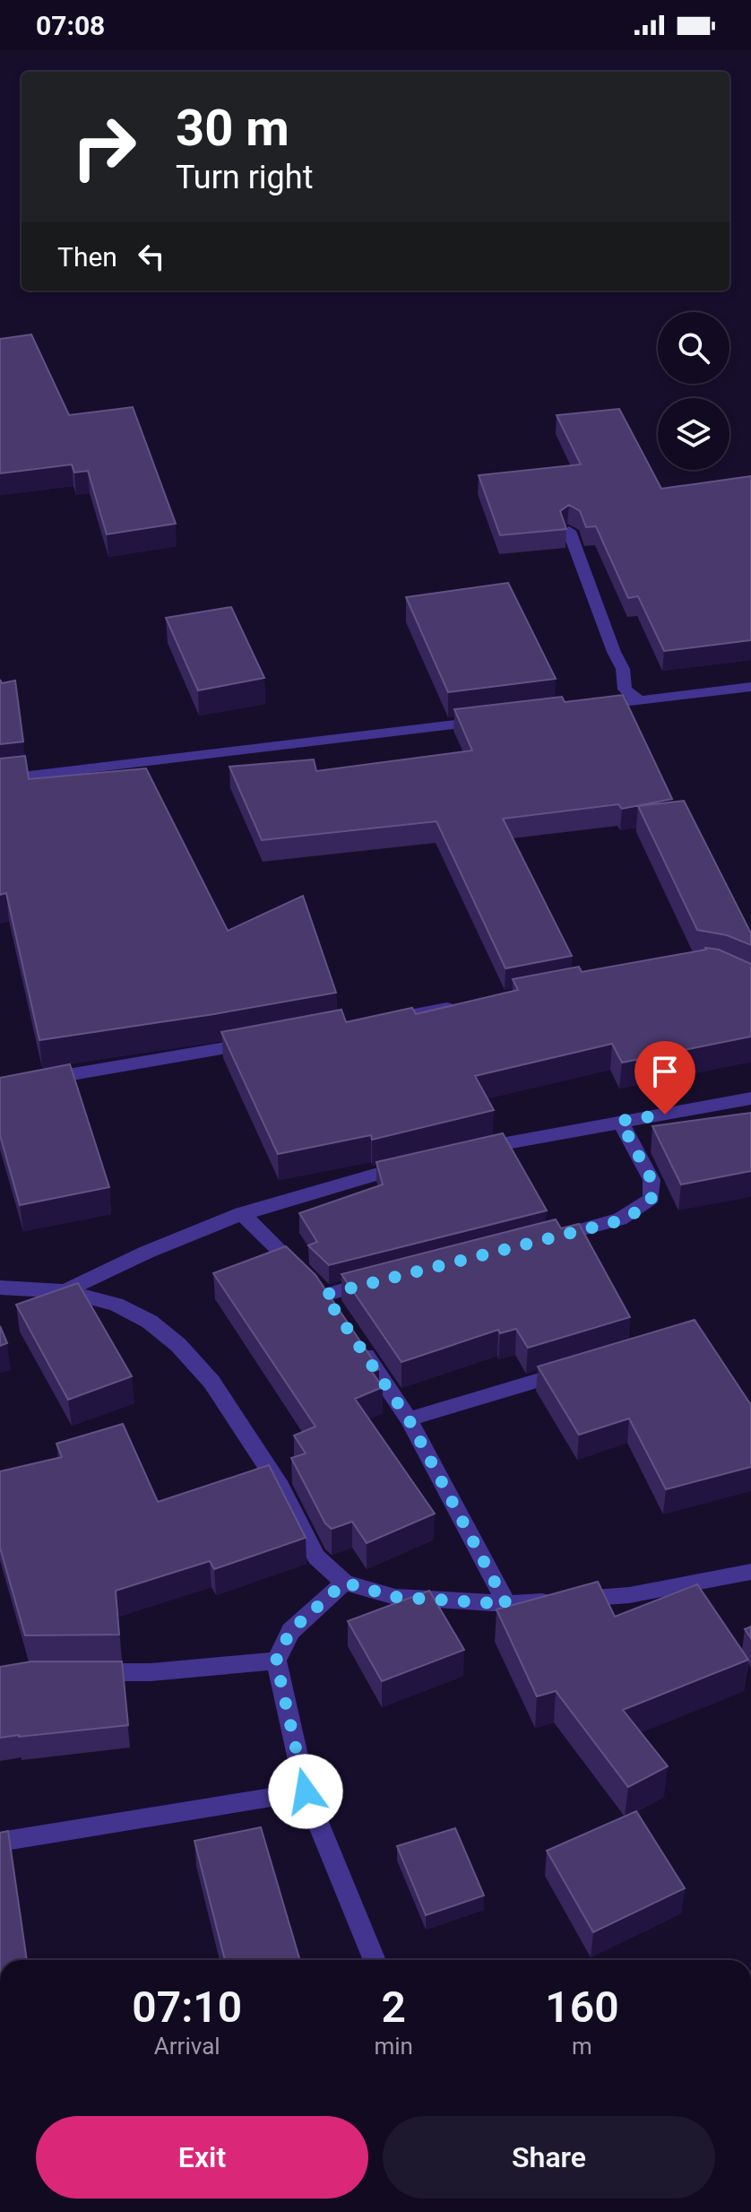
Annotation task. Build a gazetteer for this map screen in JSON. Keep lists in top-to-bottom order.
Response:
{
  "page": {
    "status": "07:08",
    "turn": ["30 m", "Turn right"],
    "then": "Then",
    "eta": [
      "07:10",
      "Arrival",
      "2",
      "min",
      "160",
      "m"
    ],
    "buttons": ["Exit", "Share"]
  }
}
